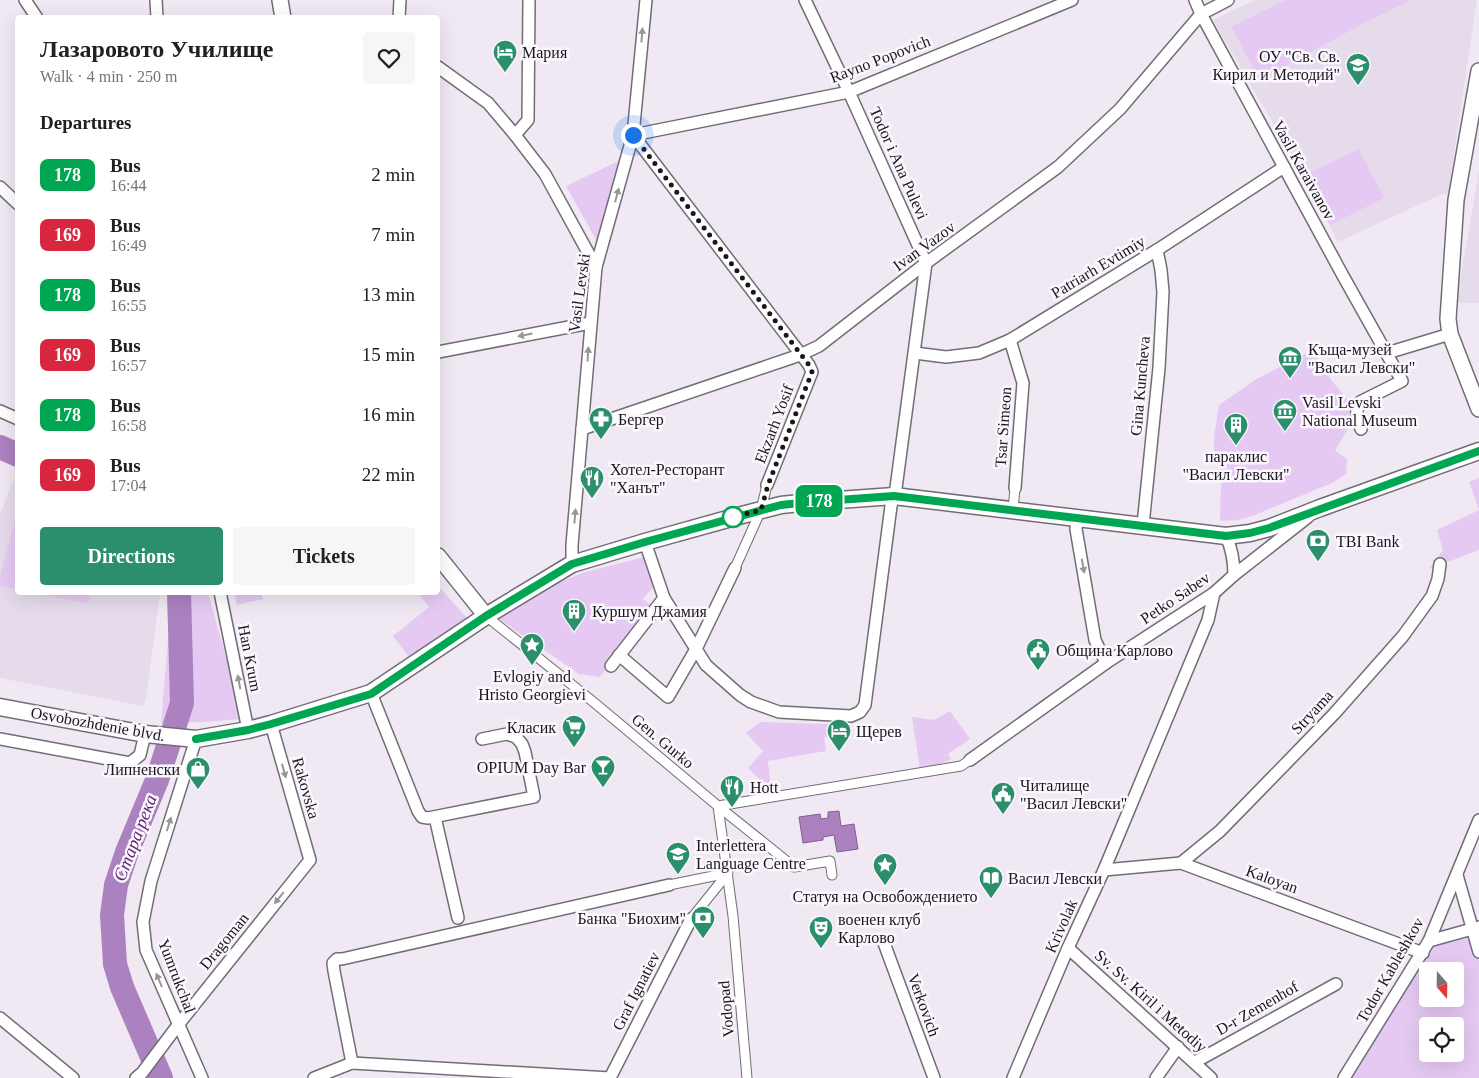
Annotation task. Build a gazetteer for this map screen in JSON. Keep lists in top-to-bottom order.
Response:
{
  "streets": {
    "main road": ["Osvobozhdenie blvd."],
    "street": [
      "Rayno Popovich",
      "Todor i Ana Pulevi",
      "Vasil Karaivanov",
      "Ivan Vazov",
      "Patriarh Evtimiy",
      "Vasil Levski",
      "Gina Kuncheva",
      "Ekzarh Yosif",
      "Tsar Simeon",
      "Petko Sabev",
      "Han Krum",
      "Stryama",
      "Gen. Gurko",
      "Rakovska",
      "Kaloyan",
      "Krivolak",
      "Dragoman",
      "Todor Kableshkov",
      "Yumrukchal",
      "Graf Ignatiev",
      "Sv. Sv. Kiril i Metodiy",
      "Verkovich",
      "D-r Zemenhof",
      "Vodopad"
    ]
  },
  "crossings": [
    ["Rayno Popovich", "Todor i Ana Pulevi"],
    ["Rayno Popovich", "Vasil Levski"],
    ["Rayno Popovich", "Ekzarh Yosif"],
    ["Todor i Ana Pulevi", "Ivan Vazov"],
    ["Vasil Karaivanov", "Ivan Vazov"],
    ["Vasil Karaivanov", "Patriarh Evtimiy"],
    ["Ivan Vazov", "Vasil Levski"],
    ["Ivan Vazov", "Ekzarh Yosif"],
    ["Patriarh Evtimiy", "Gina Kuncheva"],
    ["Patriarh Evtimiy", "Tsar Simeon"],
    ["Vasil Levski", "Ekzarh Yosif"],
    ["Vasil Levski", "Osvobozhdenie blvd."],
    ["Gina Kuncheva", "Osvobozhdenie blvd."],
    ["Ekzarh Yosif", "Osvobozhdenie blvd."],
    ["Petko Sabev", "Osvobozhdenie blvd."],
    ["Petko Sabev", "Krivolak"],
    ["Han Krum", "Osvobozhdenie blvd."],
    ["Stryama", "Kaloyan"],
    ["Osvobozhdenie blvd.", "Gen. Gurko"],
    ["Osvobozhdenie blvd.", "Rakovska"],
    ["Osvobozhdenie blvd.", "Yumrukchal"],
    ["Rakovska", "Dragoman"],
    ["Kaloyan", "Krivolak"],
    ["Kaloyan", "Todor Kableshkov"],
    ["Krivolak", "Sv. Sv. Kiril i Metodiy"],
    ["Dragoman", "Yumrukchal"],
    ["Sv. Sv. Kiril i Metodiy", "D-r Zemenhof"]
  ],
  "one_way": [
    "Vasil Levski",
    "Han Krum",
    "Rakovska",
    "Dragoman",
    "Yumrukchal"
  ],
  "water": ["Стара река"],
  "places": {
    "hotel": ["Мария", "Щерев"],
    "school or university": ["ОУ \"Св. Св. Кирил и Методий\"", "Interlettera Language Centre"],
    "museum": ["Къща-музей \"Васил Левски\"", "Vasil Levski National Museum"],
    "pharmacy": ["Бергер"],
    "building": ["параклис \"Васил Левски\"", "Куршум Джамия"],
    "restaurant": ["Хотел-Ресторант \"Ханът\"", "Hott"],
    "bank": ["TBI Bank", "Банка \"Биохим\""],
    "place": ["Evlogiy and Hristo Georgievi", "Статуя на Освобождението"],
    "public building": ["Община Карлово", "Читалище \"Васил Левски\""],
    "supermarket": ["Класик"],
    "bar": ["OPIUM Day Bar"],
    "shop": ["Липненски"],
    "library": ["Васил Левски"],
    "theatre": ["военен клуб Карлово"]
  },
  "lines": ["bus line 178"],
  "north": "bottom",
  "page": {
    "on_map": "178",
    "heading": [
      ["Лазаровото Училище", "Walk · 4 min · 250 m"],
      "Departures"
    ],
    "list": [
      {
        "mark": "178",
        "name": "Bus",
        "note": "16:44",
        "value": "2 min"
      },
      {
        "mark": "169",
        "name": "Bus",
        "note": "16:49",
        "value": "7 min"
      },
      {
        "mark": "178",
        "name": "Bus",
        "note": "16:55",
        "value": "13 min"
      },
      {
        "mark": "169",
        "name": "Bus",
        "note": "16:57",
        "value": "15 min"
      },
      {
        "mark": "178",
        "name": "Bus",
        "note": "16:58",
        "value": "16 min"
      },
      {
        "mark": "169",
        "name": "Bus",
        "note": "17:04",
        "value": "22 min"
      }
    ],
    "buttons": ["Directions", "Tickets"]
  }
}
